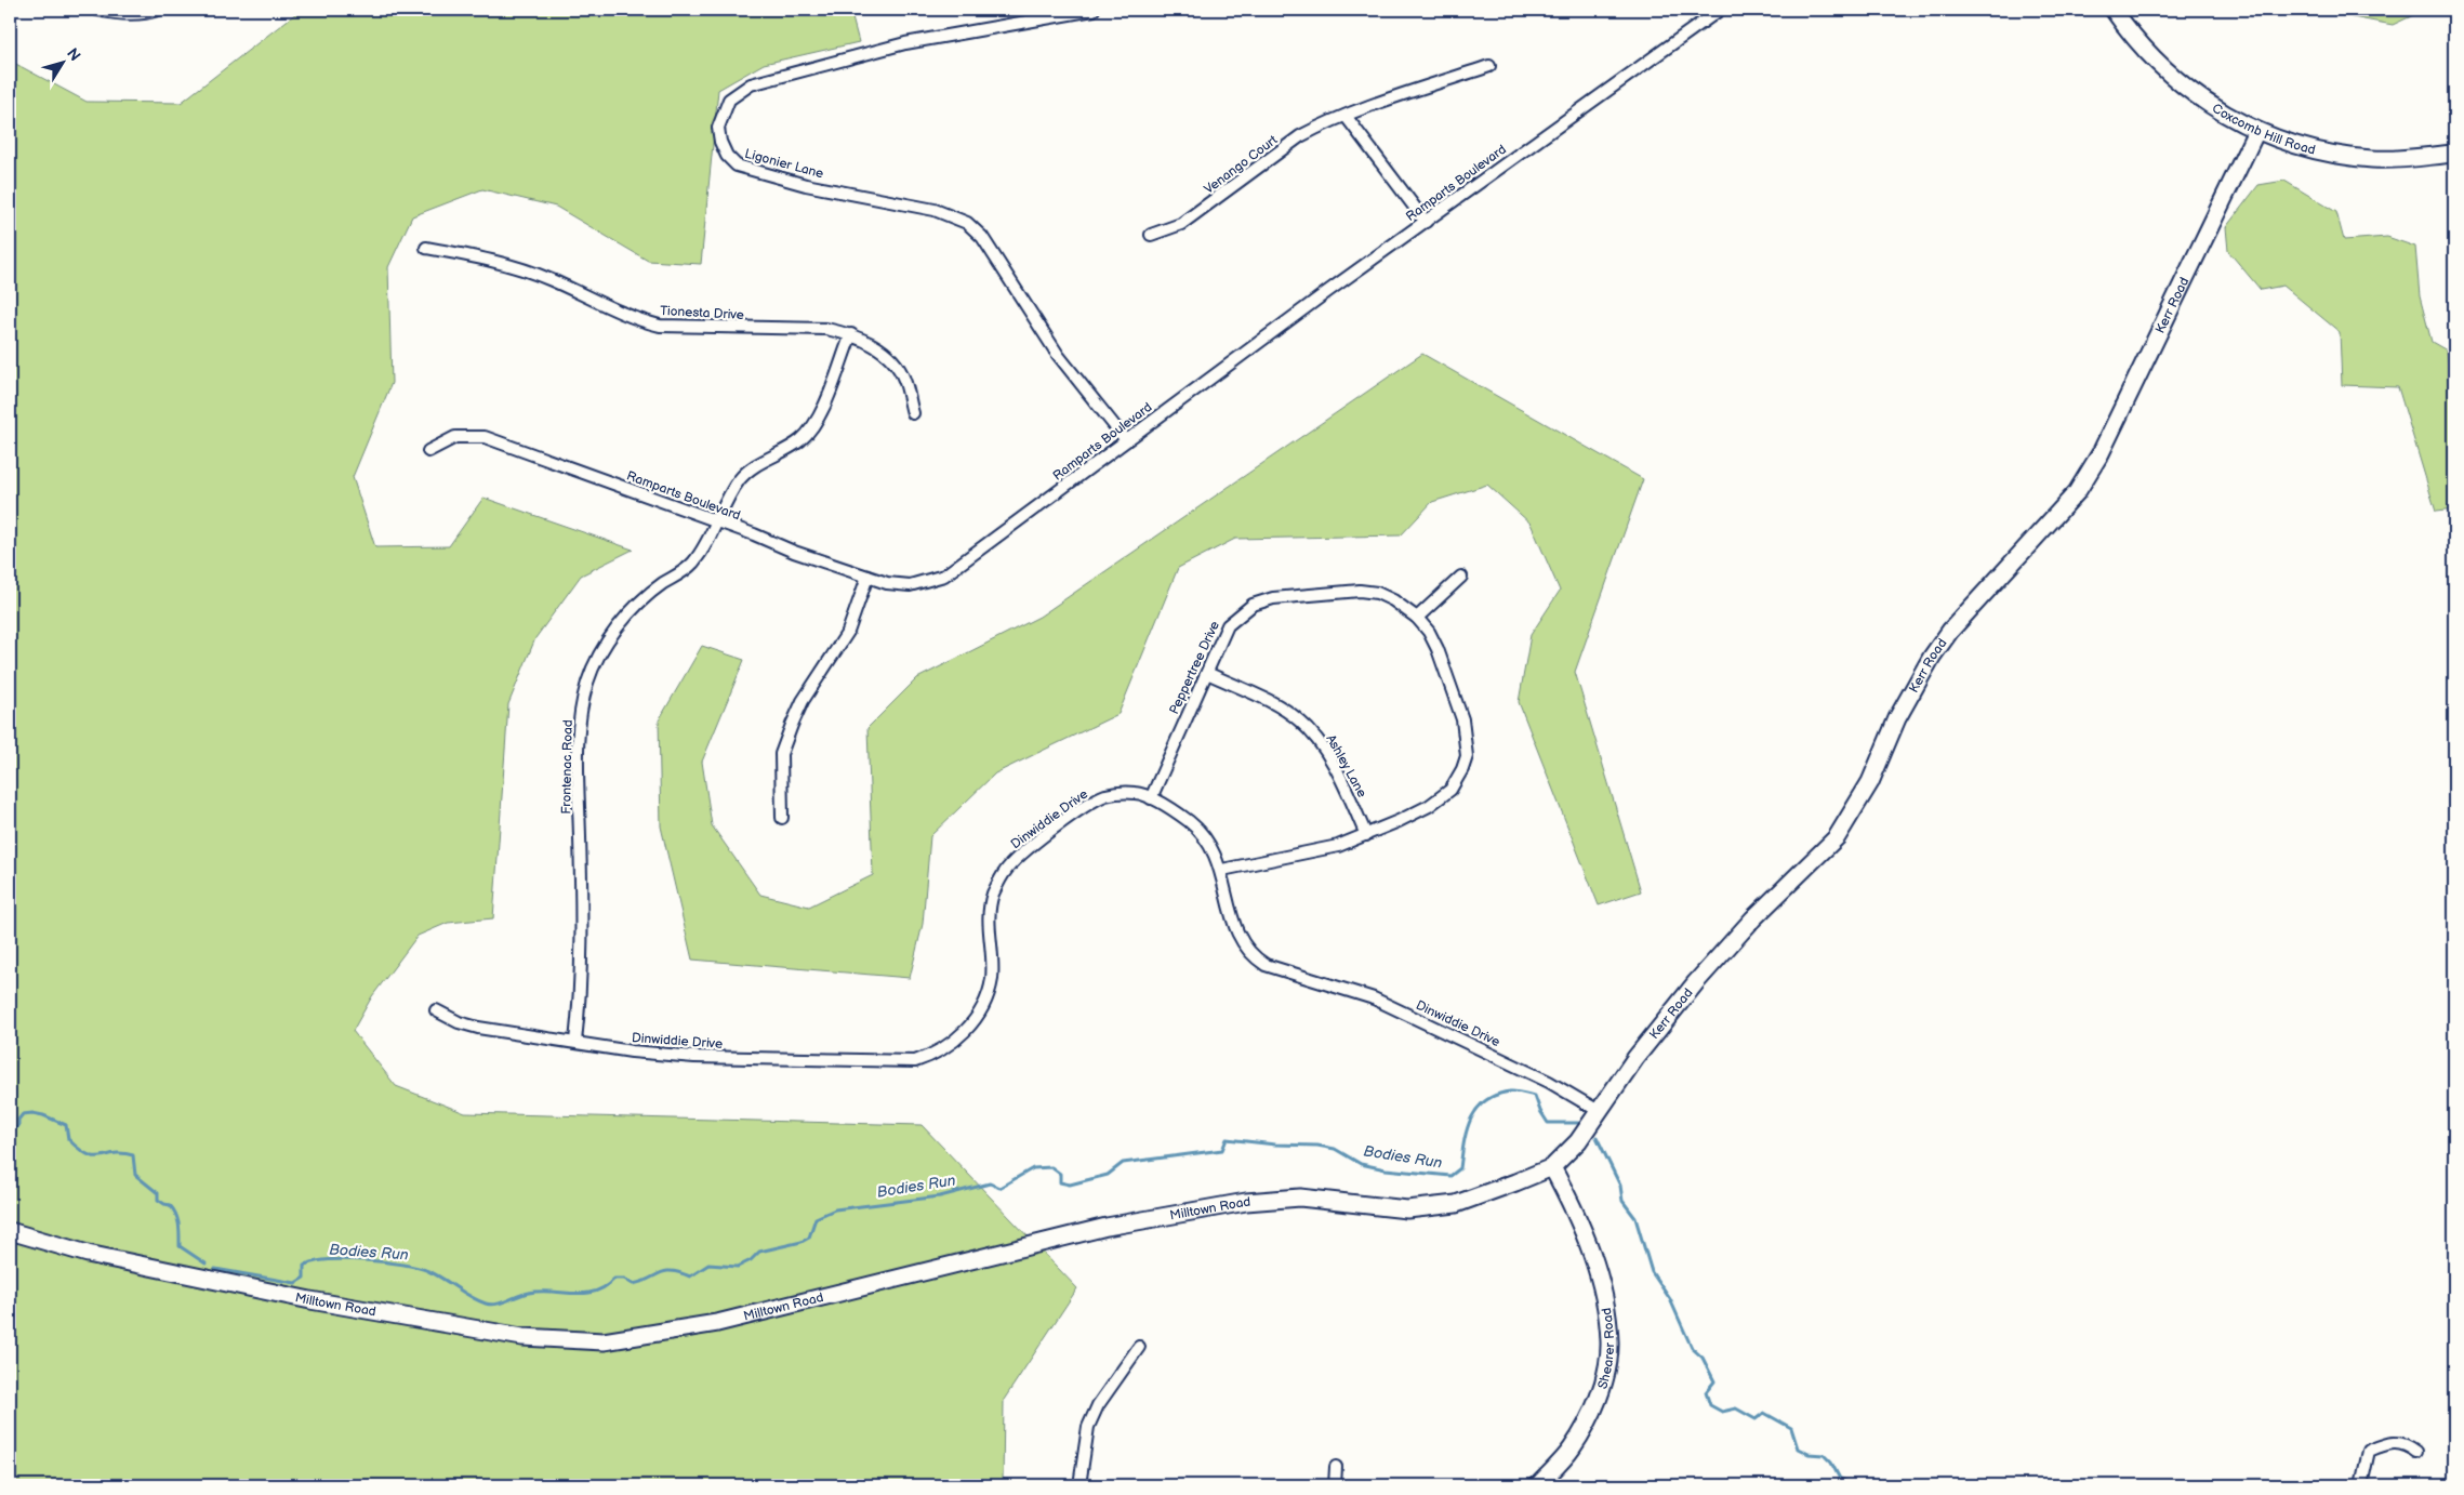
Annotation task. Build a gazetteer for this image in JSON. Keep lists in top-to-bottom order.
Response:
{
  "streets": {
    "street": [
      "Coxcomb Hill Road",
      "Ligonier Lane",
      "Venango Court",
      "Ramparts Boulevard",
      "Kerr Road",
      "Tionesta Drive",
      "Peppertree Drive",
      "Ashley Lane",
      "Frontenac Road",
      "Dinwiddie Drive",
      "Milltown Road",
      "Shearer Road"
    ]
  },
  "crossings": [
    ["Coxcomb Hill Road", "Kerr Road"],
    ["Ligonier Lane", "Ramparts Boulevard"],
    ["Ramparts Boulevard", "Frontenac Road"],
    ["Kerr Road", "Dinwiddie Drive"],
    ["Kerr Road", "Milltown Road"],
    ["Kerr Road", "Shearer Road"],
    ["Tionesta Drive", "Frontenac Road"],
    ["Peppertree Drive", "Ashley Lane"],
    ["Peppertree Drive", "Dinwiddie Drive"],
    ["Frontenac Road", "Dinwiddie Drive"],
    ["Milltown Road", "Shearer Road"]
  ],
  "water": ["Bodies Run"],
  "north": "top right"
}
